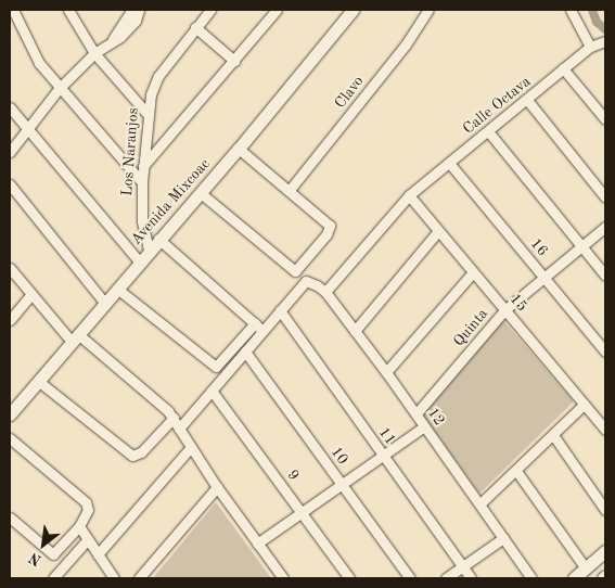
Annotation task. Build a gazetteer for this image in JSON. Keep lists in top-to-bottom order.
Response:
{
  "streets": {
    "street": [
      "Clavo",
      "Calle Octava",
      "Los Naranjos",
      "Avenida Mixcoac",
      "16",
      "15",
      "Quinta",
      "12",
      "11",
      "10",
      "9"
    ]
  },
  "crossings": [
    ["Calle Octava", "16"],
    ["Calle Octava", "15"],
    ["Calle Octava", "12"],
    ["Los Naranjos", "Avenida Mixcoac"],
    ["16", "Quinta"],
    ["15", "Quinta"],
    ["Quinta", "12"],
    ["12", "11"]
  ],
  "north": "bottom left"
}
